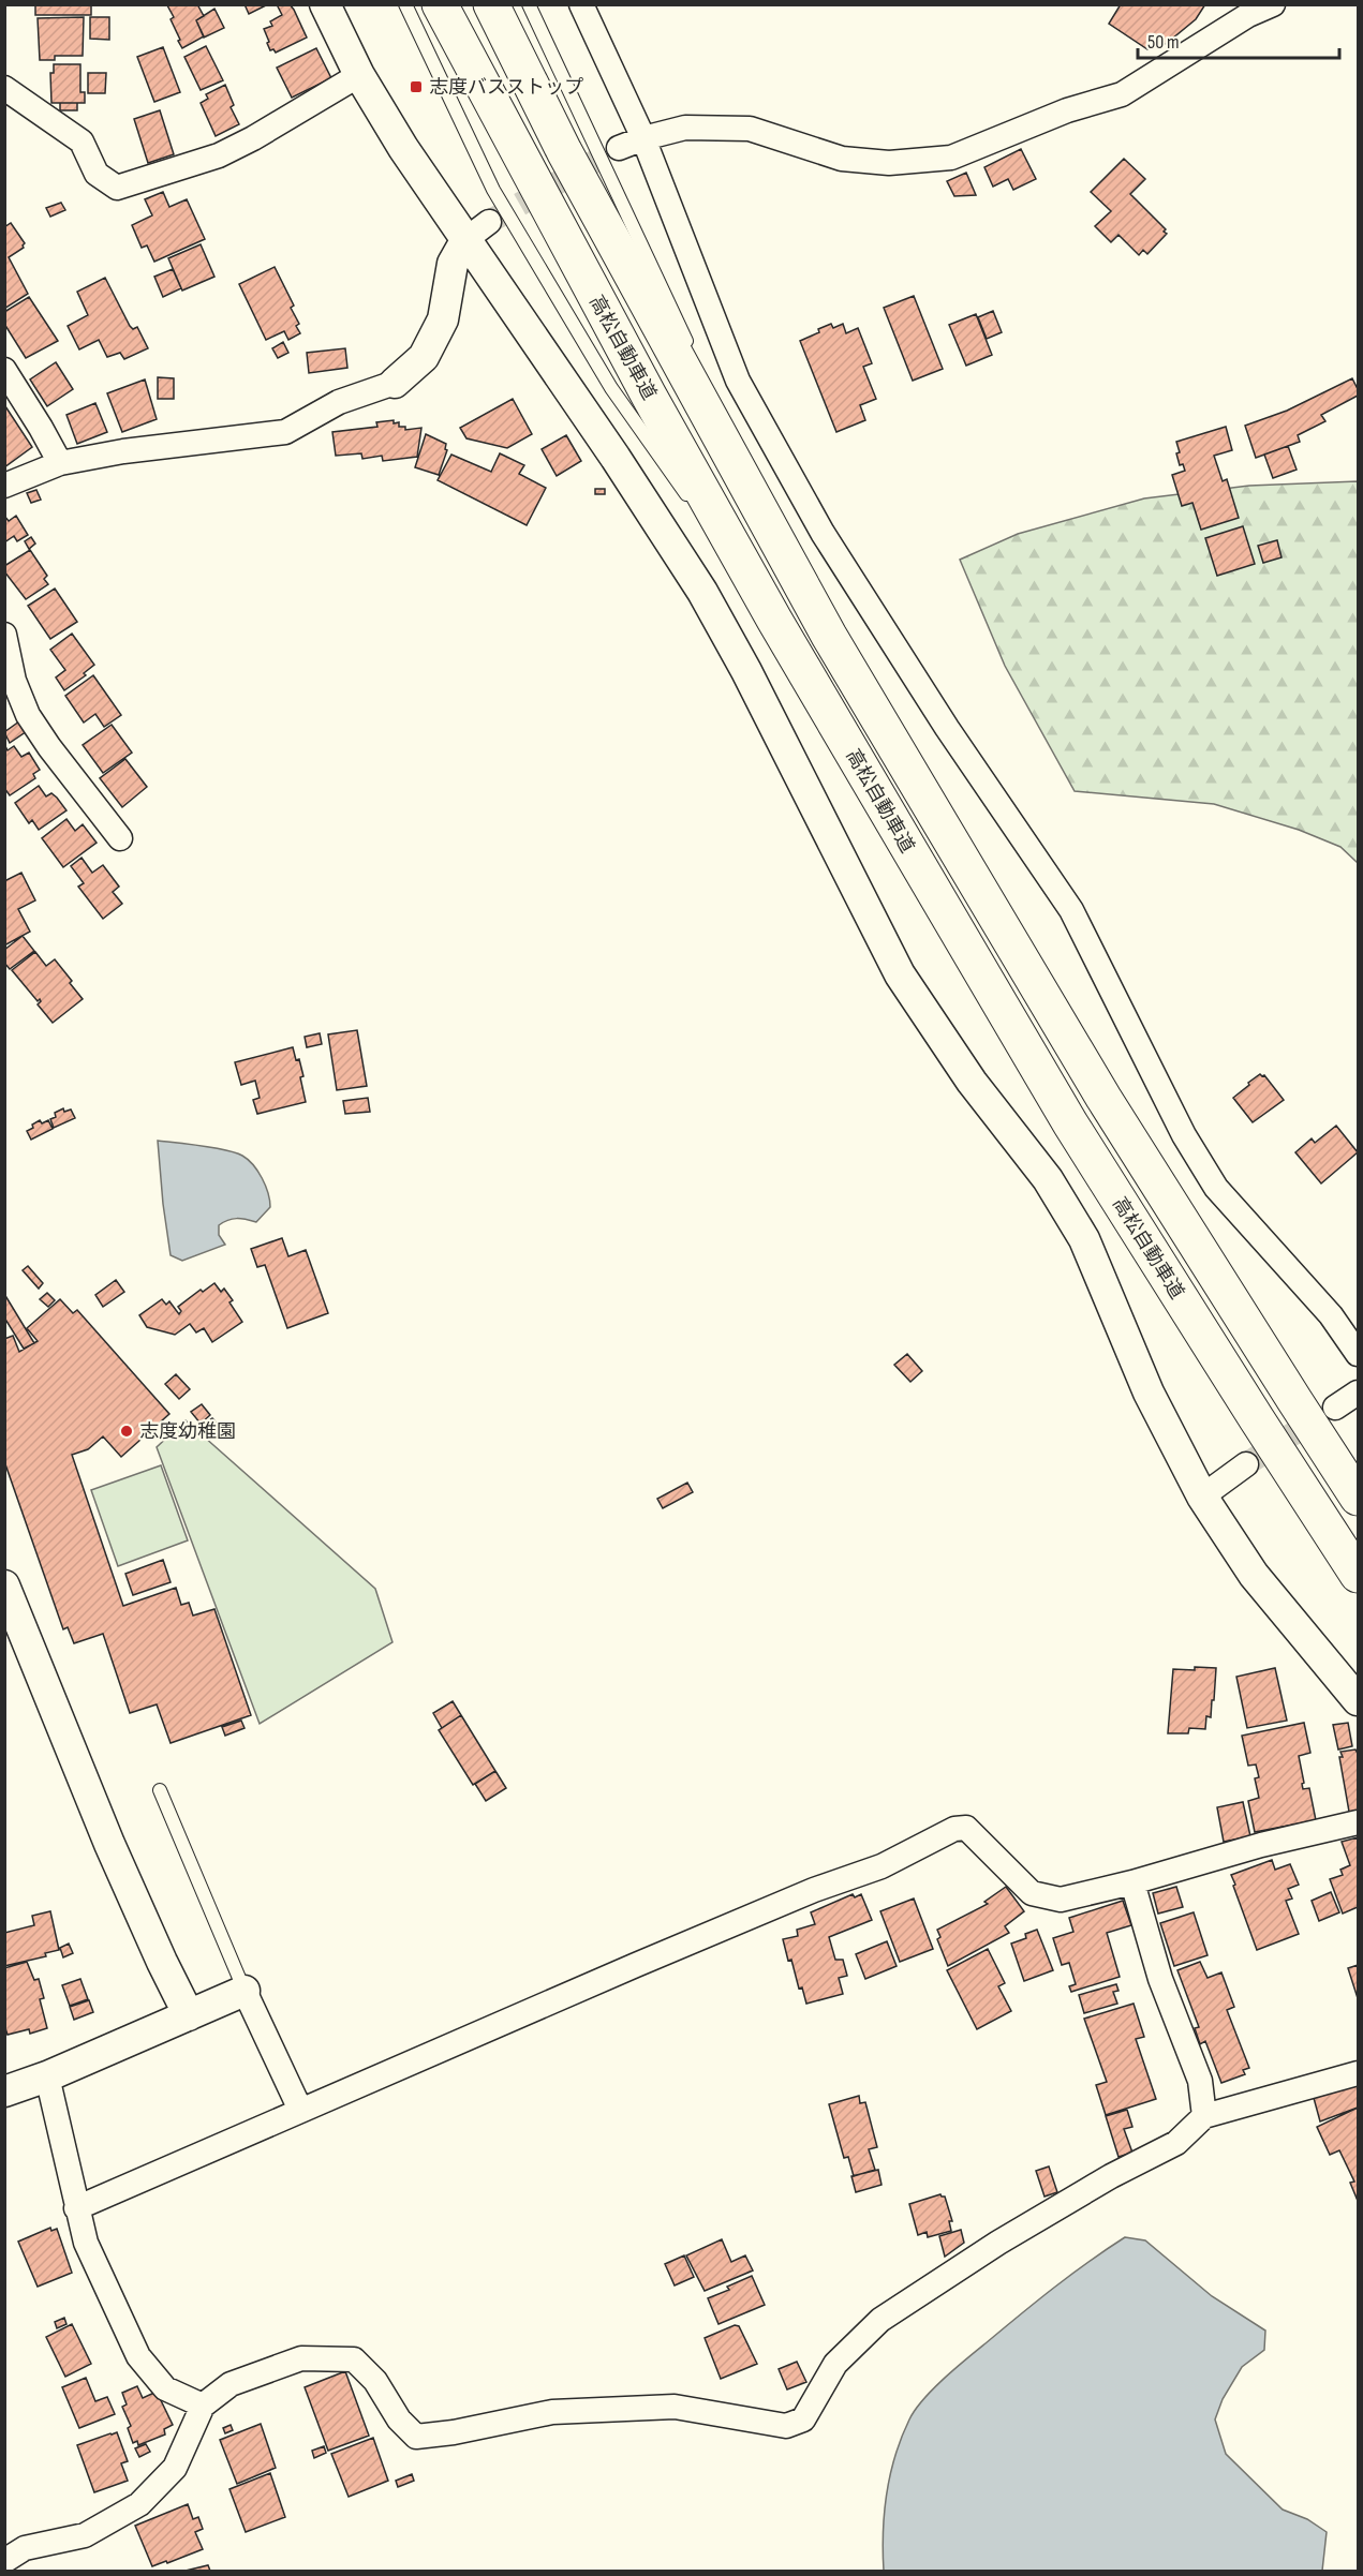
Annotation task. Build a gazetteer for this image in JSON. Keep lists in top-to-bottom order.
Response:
{
  "streets": {
    "highway": ["高松自動車道"]
  },
  "places": {
    "transit": ["志度バスストップ"],
    "other": ["志度幼稚園"]
  },
  "scale_bar": "50 m"
}
